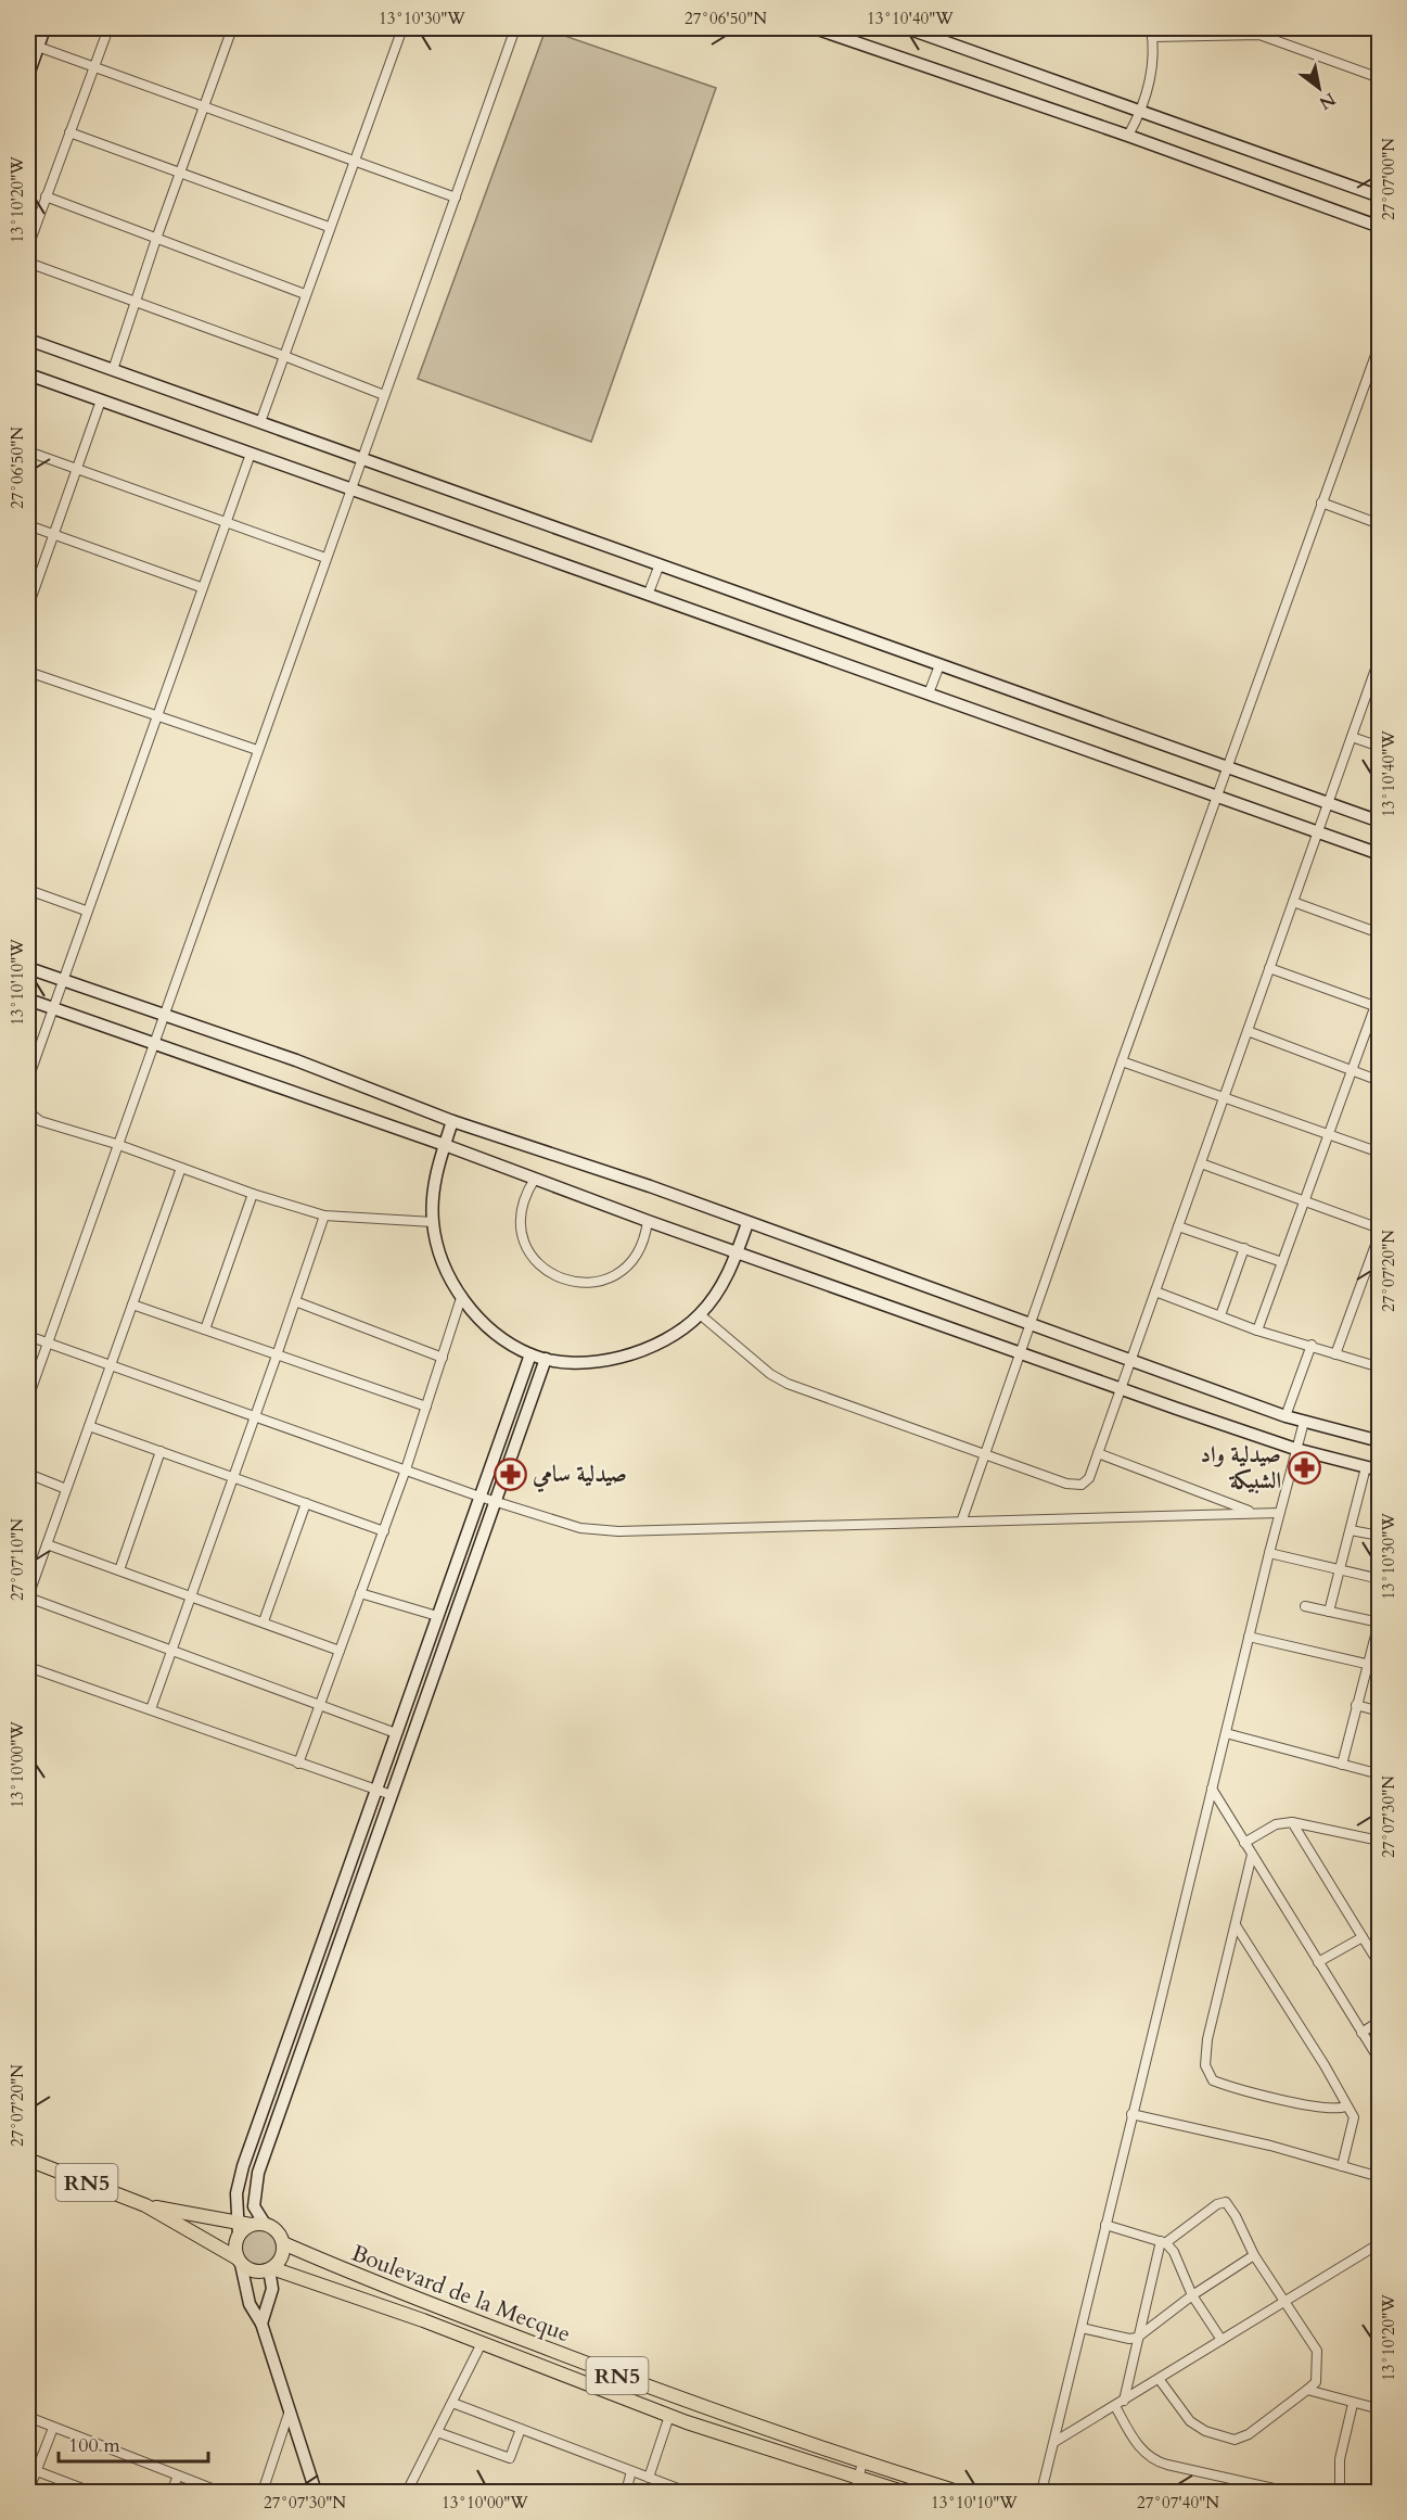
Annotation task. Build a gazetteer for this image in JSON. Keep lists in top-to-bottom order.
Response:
{
  "streets": {
    "main road": ["RN5", "Boulevard de la Mecque"]
  },
  "crossings": [
    ["RN5", "Boulevard de la Mecque"]
  ],
  "places": {
    "pharmacy": ["صيدلية واد الشبيكة", "صيدلية سامي"]
  },
  "scale_bar": "100 m",
  "north": "bottom right",
  "coordinates": [
    "13°10'30\"W",
    "27°06'50\"N",
    "13°10'40\"W",
    "27°07'00\"N",
    "13°10'20\"W",
    "13°10'10\"W",
    "27°07'20\"N",
    "27°07'10\"N",
    "13°10'00\"W",
    "27°07'30\"N",
    "27°07'40\"N"
  ]
}
